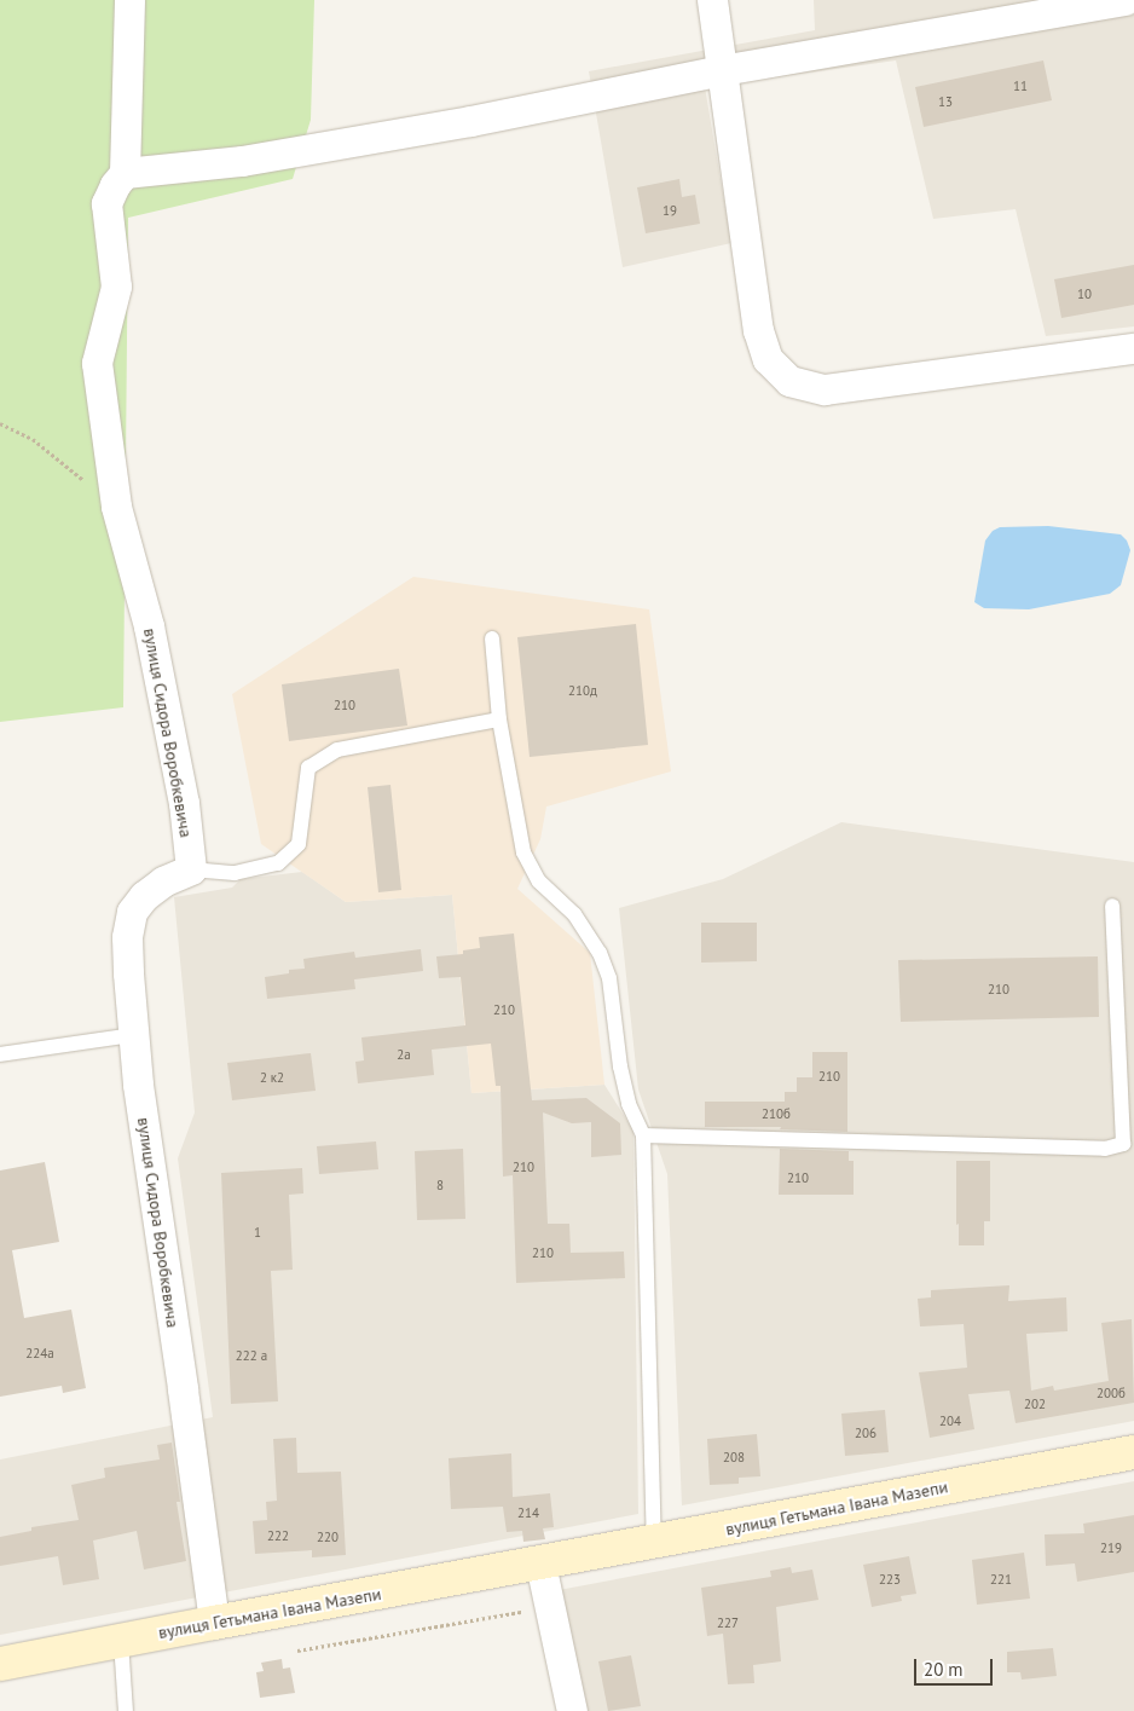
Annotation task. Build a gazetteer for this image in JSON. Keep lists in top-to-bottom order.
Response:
{
  "streets": {
    "main road": ["вулиця Гетьмана Івана Мазепи"],
    "street": ["вулиця Сидора Воробкевича"]
  },
  "crossings": [
    ["вулиця Сидора Воробкевича", "вулиця Гетьмана Івана Мазепи"]
  ],
  "house_numbers": [
    "11",
    "13",
    "19",
    "10",
    "210д",
    "210",
    "210",
    "210",
    "2а",
    "210",
    "2 к2",
    "210б",
    "210",
    "210",
    "8",
    "1",
    "210",
    "224а",
    "222 а",
    "200б",
    "202",
    "204",
    "206",
    "208",
    "214",
    "222",
    "220",
    "219",
    "223",
    "221",
    "227"
  ],
  "scale_bar": "20 m"
}
